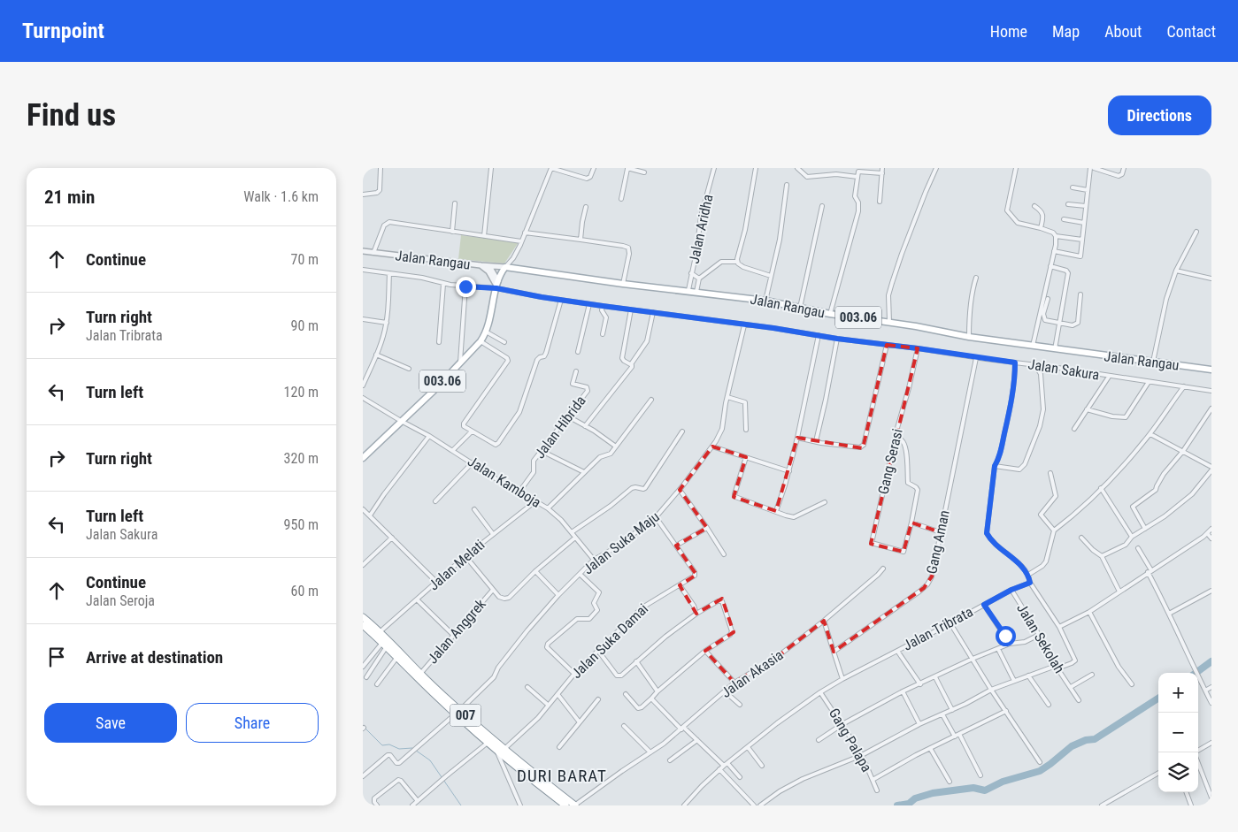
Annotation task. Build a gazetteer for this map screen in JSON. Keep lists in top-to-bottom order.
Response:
{
  "streets": {
    "highway": ["007"],
    "main road": ["Jalan Rangau", "003.06"],
    "street": [
      "Jalan Aridha",
      "Jalan Sakura",
      "Jalan Hibrida",
      "Gang Serasi",
      "Jalan Kamboja",
      "Gang Aman",
      "Jalan Suka Maju",
      "Jalan Melati",
      "Jalan Tribrata",
      "Jalan Anggrek",
      "Jalan Sekolah",
      "Jalan Suka Damai",
      "Jalan Akasia",
      "Gang Palapa"
    ]
  },
  "crossings": [
    ["Jalan Aridha", "Jalan Rangau"],
    ["Jalan Rangau", "003.06"],
    ["003.06", "Jalan Sakura"],
    ["003.06", "Jalan Kamboja"],
    ["Jalan Sakura", "Gang Serasi"],
    ["Jalan Sakura", "Gang Aman"],
    ["Jalan Sakura", "Jalan Suka Maju"],
    ["Jalan Hibrida", "Jalan Kamboja"],
    ["Jalan Kamboja", "Jalan Suka Maju"],
    ["Jalan Kamboja", "Jalan Melati"],
    ["Jalan Kamboja", "Jalan Anggrek"],
    ["Jalan Suka Maju", "Jalan Suka Damai"],
    ["Jalan Suka Maju", "007"],
    ["Jalan Melati", "Jalan Anggrek"],
    ["Jalan Melati", "007"],
    ["Jalan Tribrata", "Jalan Sekolah"],
    ["Jalan Tribrata", "Gang Palapa"],
    ["Jalan Anggrek", "007"],
    ["Jalan Suka Damai", "007"],
    ["Jalan Akasia", "007"]
  ],
  "districts": ["DURI BARAT"],
  "page": {
    "header": "Turnpoint",
    "nav": [
      "Home",
      "Map",
      "About",
      "Contact"
    ],
    "buttons": [
      "Directions",
      ["Save", "Share"]
    ],
    "title": "Find us",
    "heading": ["21 min", "Walk · 1.6 km"],
    "list": [
      ["Continue", "70 m"],
      ["Turn right", "Jalan Tribrata", "90 m"],
      ["Turn left", "120 m"],
      ["Turn right", "320 m"],
      ["Turn left", "Jalan Sakura", "950 m"],
      ["Continue", "Jalan Seroja", "60 m"],
      "Arrive at destination"
    ],
    "map_buttons": ["+", "−"]
  }
}
